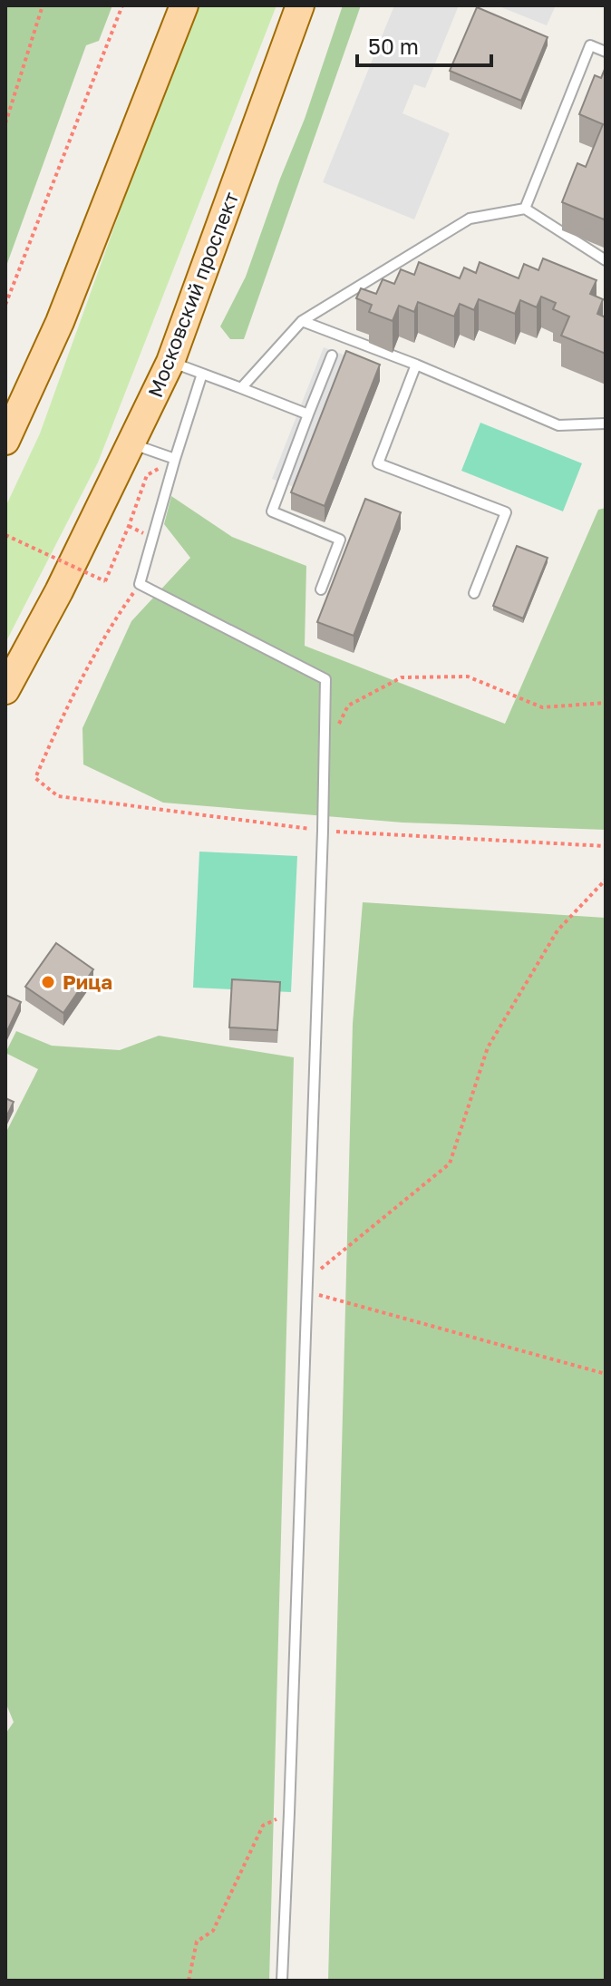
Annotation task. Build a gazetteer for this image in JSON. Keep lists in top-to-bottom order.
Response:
{
  "streets": {
    "main road": ["Московский проспект"]
  },
  "places": ["Рица"],
  "scale_bar": "50 m"
}
